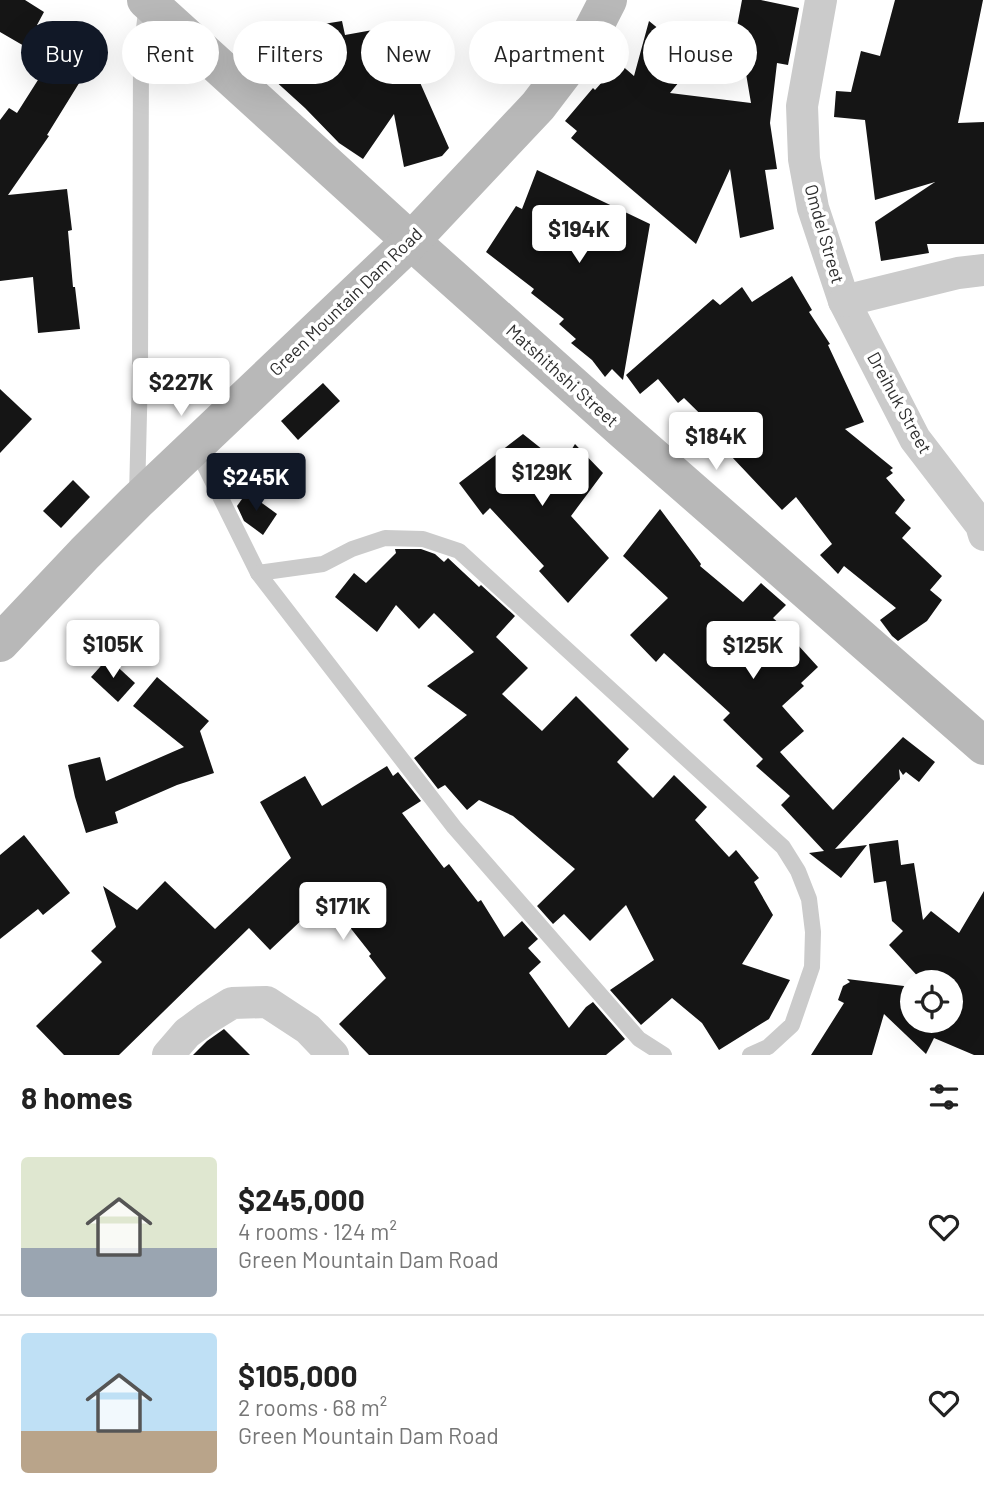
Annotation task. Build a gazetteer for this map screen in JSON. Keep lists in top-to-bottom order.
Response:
{
  "streets": {
    "main road": ["Green Mountain Dam Road", "Matshithshi Street"],
    "street": ["Omdel Street", "Dreihuk Street"]
  },
  "crossings": [
    ["Omdel Street", "Dreihuk Street"],
    ["Green Mountain Dam Road", "Matshithshi Street"]
  ],
  "page": {
    "chip": [
      "Buy",
      "Rent",
      "Filters",
      "New",
      "Apartment",
      "House"
    ],
    "price": [
      "$194K",
      "$227K",
      "$184K",
      "$129K",
      "$245K",
      "$105K",
      "$125K",
      "$171K"
    ],
    "heading": "8 homes",
    "list": [
      {
        "name": "$245,000",
        "note": "4 rooms · 124 m² · Green Mountain Dam Road"
      },
      {
        "name": "$105,000",
        "note": "2 rooms · 68 m² · Green Mountain Dam Road"
      }
    ]
  }
}
